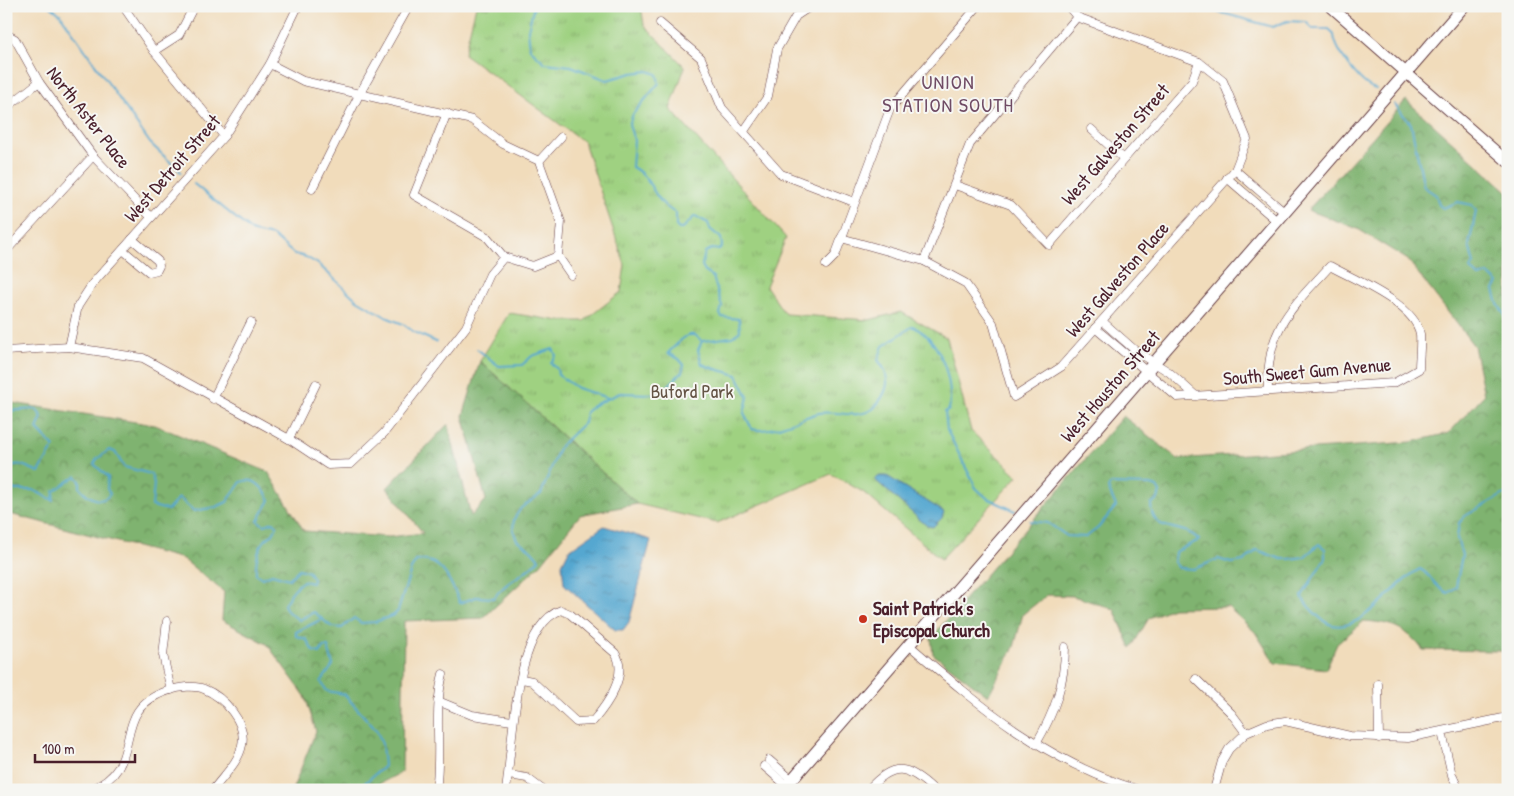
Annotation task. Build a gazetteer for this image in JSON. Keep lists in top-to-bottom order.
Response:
{
  "streets": {
    "main road": ["West Houston Street"],
    "street": [
      "North Aster Place",
      "West Galveston Street",
      "West Detroit Street",
      "West Galveston Place",
      "South Sweet Gum Avenue"
    ]
  },
  "crossings": [
    ["North Aster Place", "West Detroit Street"],
    ["West Galveston Place", "South Sweet Gum Avenue"],
    ["South Sweet Gum Avenue", "West Houston Street"]
  ],
  "districts": ["UNION STATION SOUTH"],
  "parks": ["Buford Park"],
  "places": ["Saint Patrick's Episcopal Church"],
  "scale_bar": "100 m"
}
